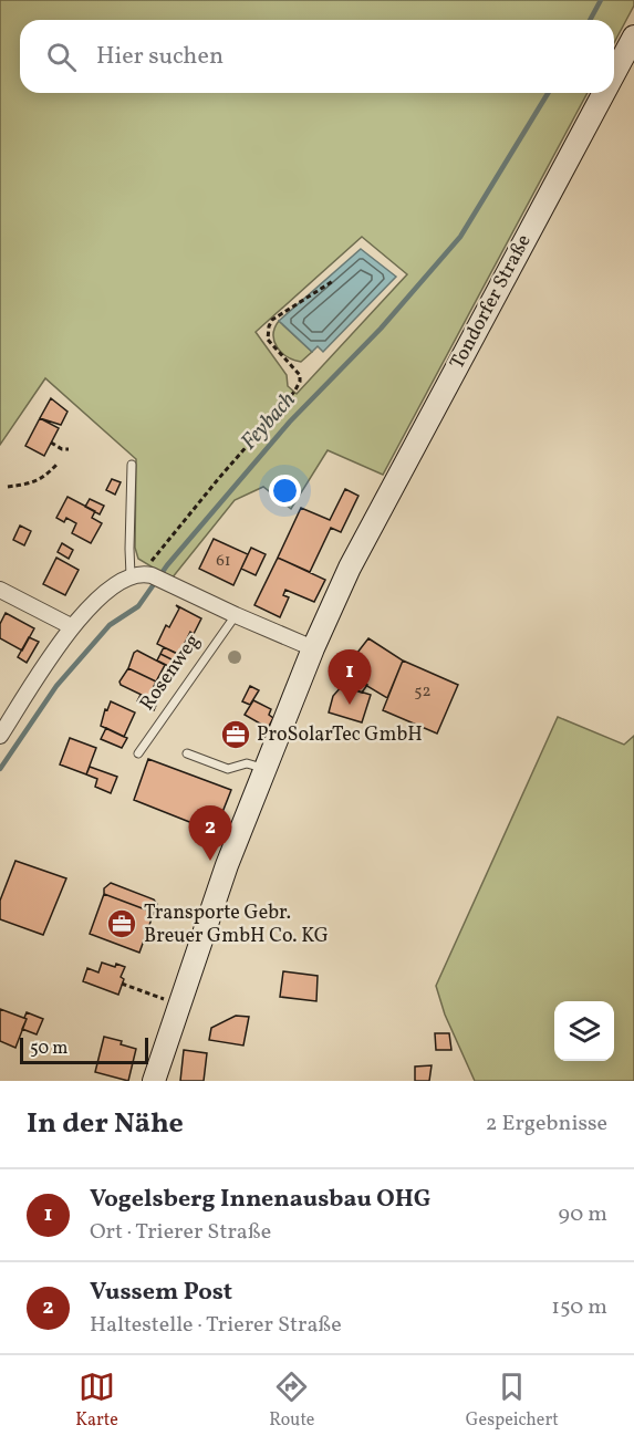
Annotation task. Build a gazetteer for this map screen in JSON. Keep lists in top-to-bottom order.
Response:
{
  "streets": {
    "main road": ["Tondorfer Straße"],
    "lane": ["Rosenweg"]
  },
  "water": ["Feybach"],
  "places": {
    "office": ["ProSolarTec GmbH", "Transporte Gebr. Breuer GmbH Co. KG"]
  },
  "house_numbers": ["61", "52"],
  "scale_bar": "50 m",
  "page": {
    "search": "Hier suchen",
    "pins": ["1", "2"],
    "scale": "50 m",
    "heading": ["In der Nähe", "2 Ergebnisse"],
    "list": [
      {
        "mark": "1",
        "name": "Vogelsberg Innenausbau OHG",
        "note": "Ort · Trierer Straße",
        "value": "90 m"
      },
      {
        "mark": "2",
        "name": "Vussem Post",
        "note": "Haltestelle · Trierer Straße",
        "value": "150 m"
      }
    ],
    "nav": ["Karte", "Route", "Gespeichert"]
  }
}
